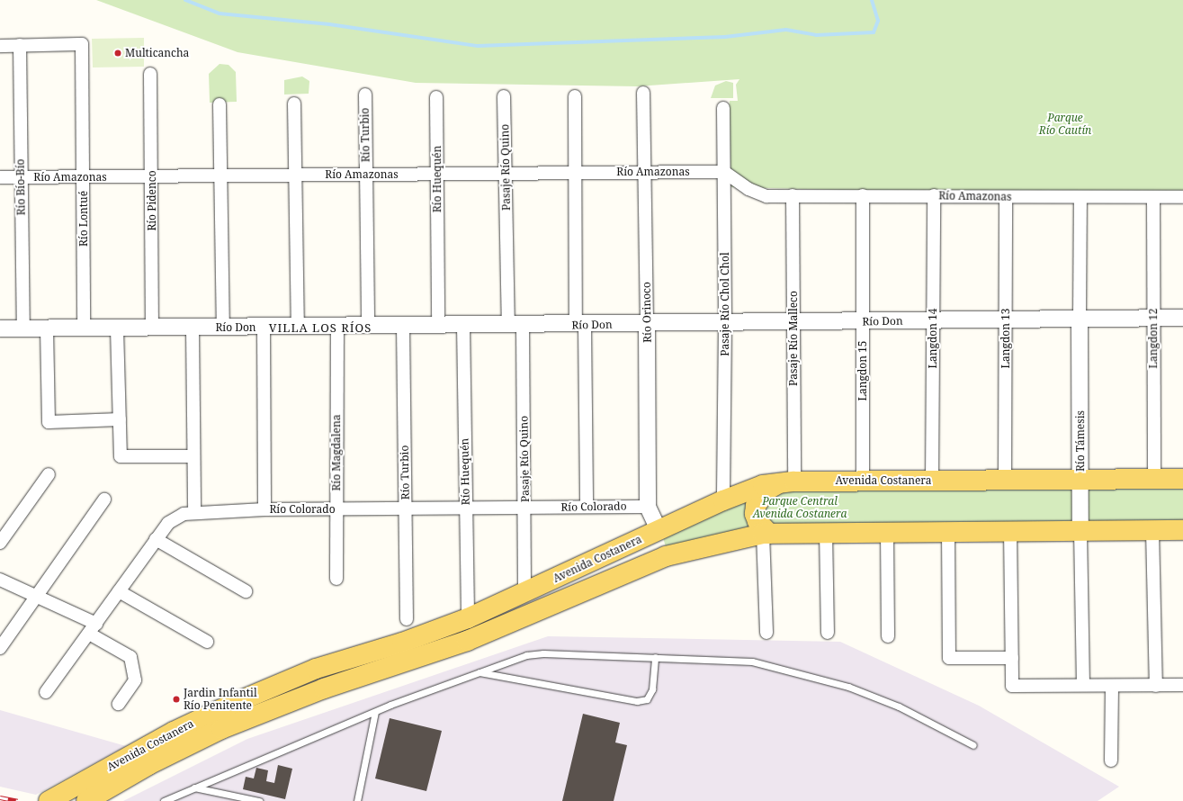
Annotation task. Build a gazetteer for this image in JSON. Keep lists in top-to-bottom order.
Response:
{
  "streets": {
    "main road": ["Avenida Costanera"],
    "street": [
      "Río Turbio",
      "Pasaje Río Quino",
      "Río Amazonas",
      "Río Huequén",
      "Río Bío-Bío",
      "Río Pidenco",
      "Río Lontué",
      "Pasaje Río Chol Chol",
      "Río Orinoco",
      "Río Don",
      "Pasaje Río Malleco",
      "Langdon 14",
      "Langdon 13",
      "Langdon 12",
      "Langdon 15",
      "Río Támesis",
      "Río Magdalena",
      "Río Colorado"
    ]
  },
  "crossings": [
    ["Río Turbio", "Río Amazonas"],
    ["Río Turbio", "Río Don"],
    ["Río Turbio", "Río Colorado"],
    ["Pasaje Río Quino", "Río Amazonas"],
    ["Pasaje Río Quino", "Río Don"],
    ["Pasaje Río Quino", "Avenida Costanera"],
    ["Pasaje Río Quino", "Río Colorado"],
    ["Río Amazonas", "Río Huequén"],
    ["Río Amazonas", "Río Bío-Bío"],
    ["Río Amazonas", "Río Pidenco"],
    ["Río Amazonas", "Río Lontué"],
    ["Río Amazonas", "Pasaje Río Chol Chol"],
    ["Río Amazonas", "Río Orinoco"],
    ["Río Amazonas", "Pasaje Río Malleco"],
    ["Río Amazonas", "Langdon 14"],
    ["Río Amazonas", "Langdon 13"],
    ["Río Amazonas", "Langdon 12"],
    ["Río Amazonas", "Langdon 15"],
    ["Río Amazonas", "Río Támesis"],
    ["Río Huequén", "Río Don"],
    ["Río Huequén", "Avenida Costanera"],
    ["Río Huequén", "Río Colorado"],
    ["Río Bío-Bío", "Río Lontué"],
    ["Río Bío-Bío", "Río Don"],
    ["Río Pidenco", "Río Don"],
    ["Río Lontué", "Río Don"],
    ["Pasaje Río Chol Chol", "Río Don"],
    ["Pasaje Río Chol Chol", "Avenida Costanera"],
    ["Río Orinoco", "Río Don"],
    ["Río Orinoco", "Avenida Costanera"],
    ["Río Orinoco", "Río Colorado"],
    ["Río Don", "Pasaje Río Malleco"],
    ["Río Don", "Langdon 14"],
    ["Río Don", "Langdon 13"],
    ["Río Don", "Langdon 12"],
    ["Río Don", "Langdon 15"],
    ["Río Don", "Río Támesis"],
    ["Río Don", "Río Magdalena"],
    ["Pasaje Río Malleco", "Avenida Costanera"],
    ["Langdon 14", "Avenida Costanera"],
    ["Langdon 13", "Avenida Costanera"],
    ["Langdon 12", "Avenida Costanera"],
    ["Langdon 15", "Avenida Costanera"],
    ["Río Támesis", "Avenida Costanera"],
    ["Río Magdalena", "Río Colorado"]
  ],
  "districts": ["VILLA LOS RÍOS"],
  "parks": ["Parque Río Cautín", "Parque Central Avenida Costanera"],
  "places": ["Multicancha", "Jardin Infantil Río Penitente"]
}
